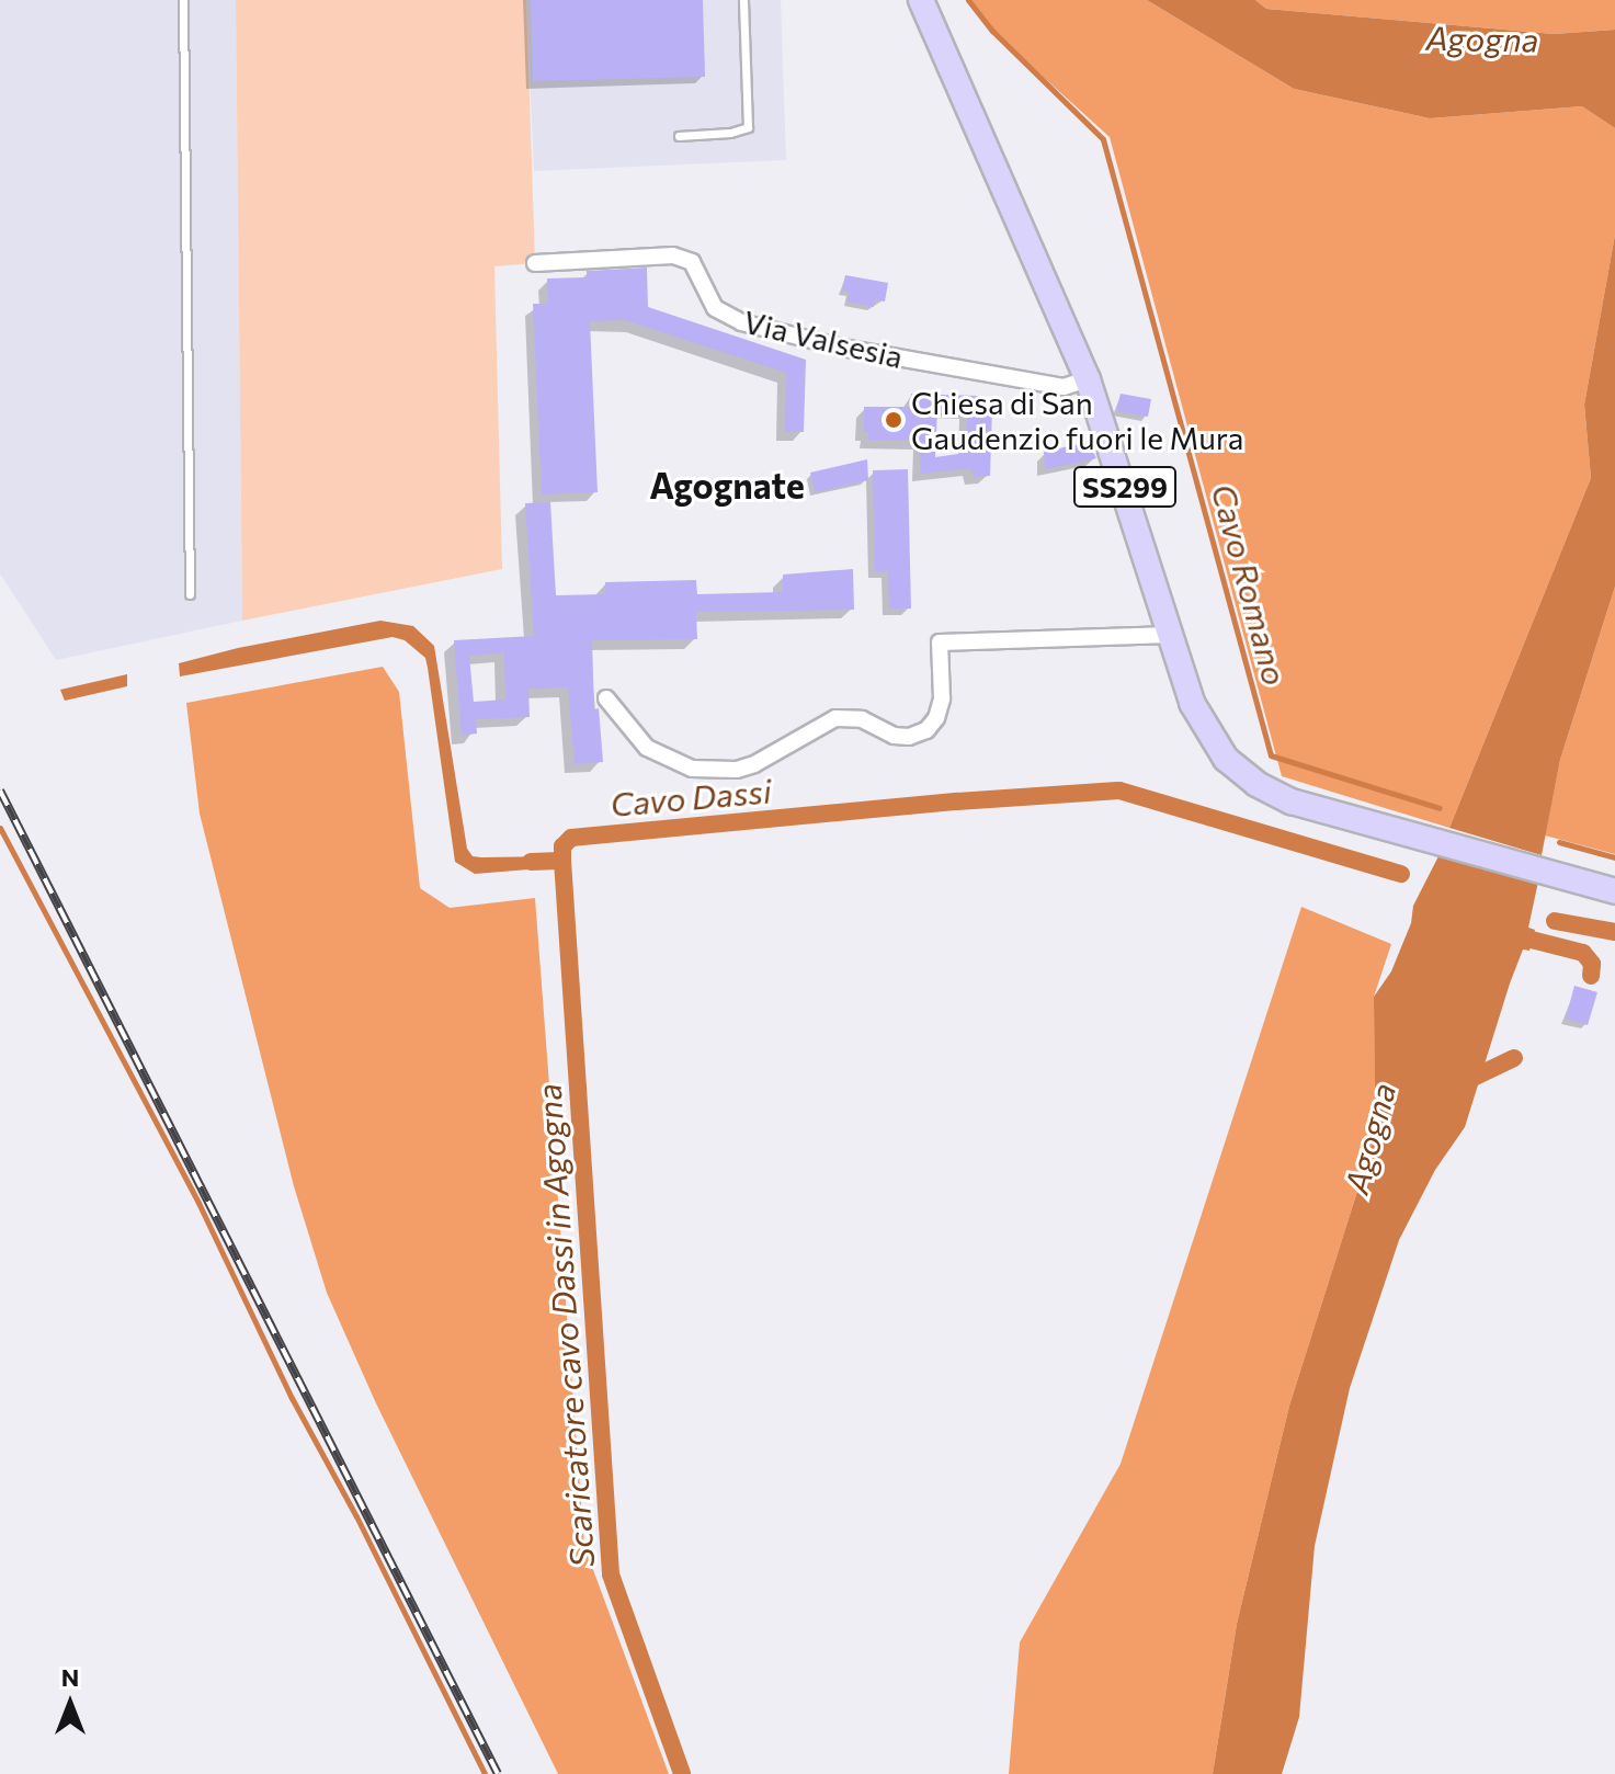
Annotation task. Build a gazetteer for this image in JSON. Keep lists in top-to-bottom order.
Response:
{
  "streets": {
    "main road": ["SS299"],
    "street": ["Via Valsesia"]
  },
  "crossings": [
    ["Via Valsesia", "SS299"]
  ],
  "districts": ["Agognate"],
  "water": [
    "Agogna",
    "Cavo Romano",
    "Cavo Dassi",
    "Scaricatore cavo Dassi in Agogna"
  ],
  "places": ["Chiesa di San Gaudenzio fuori le Mura"],
  "north": "top"
}
